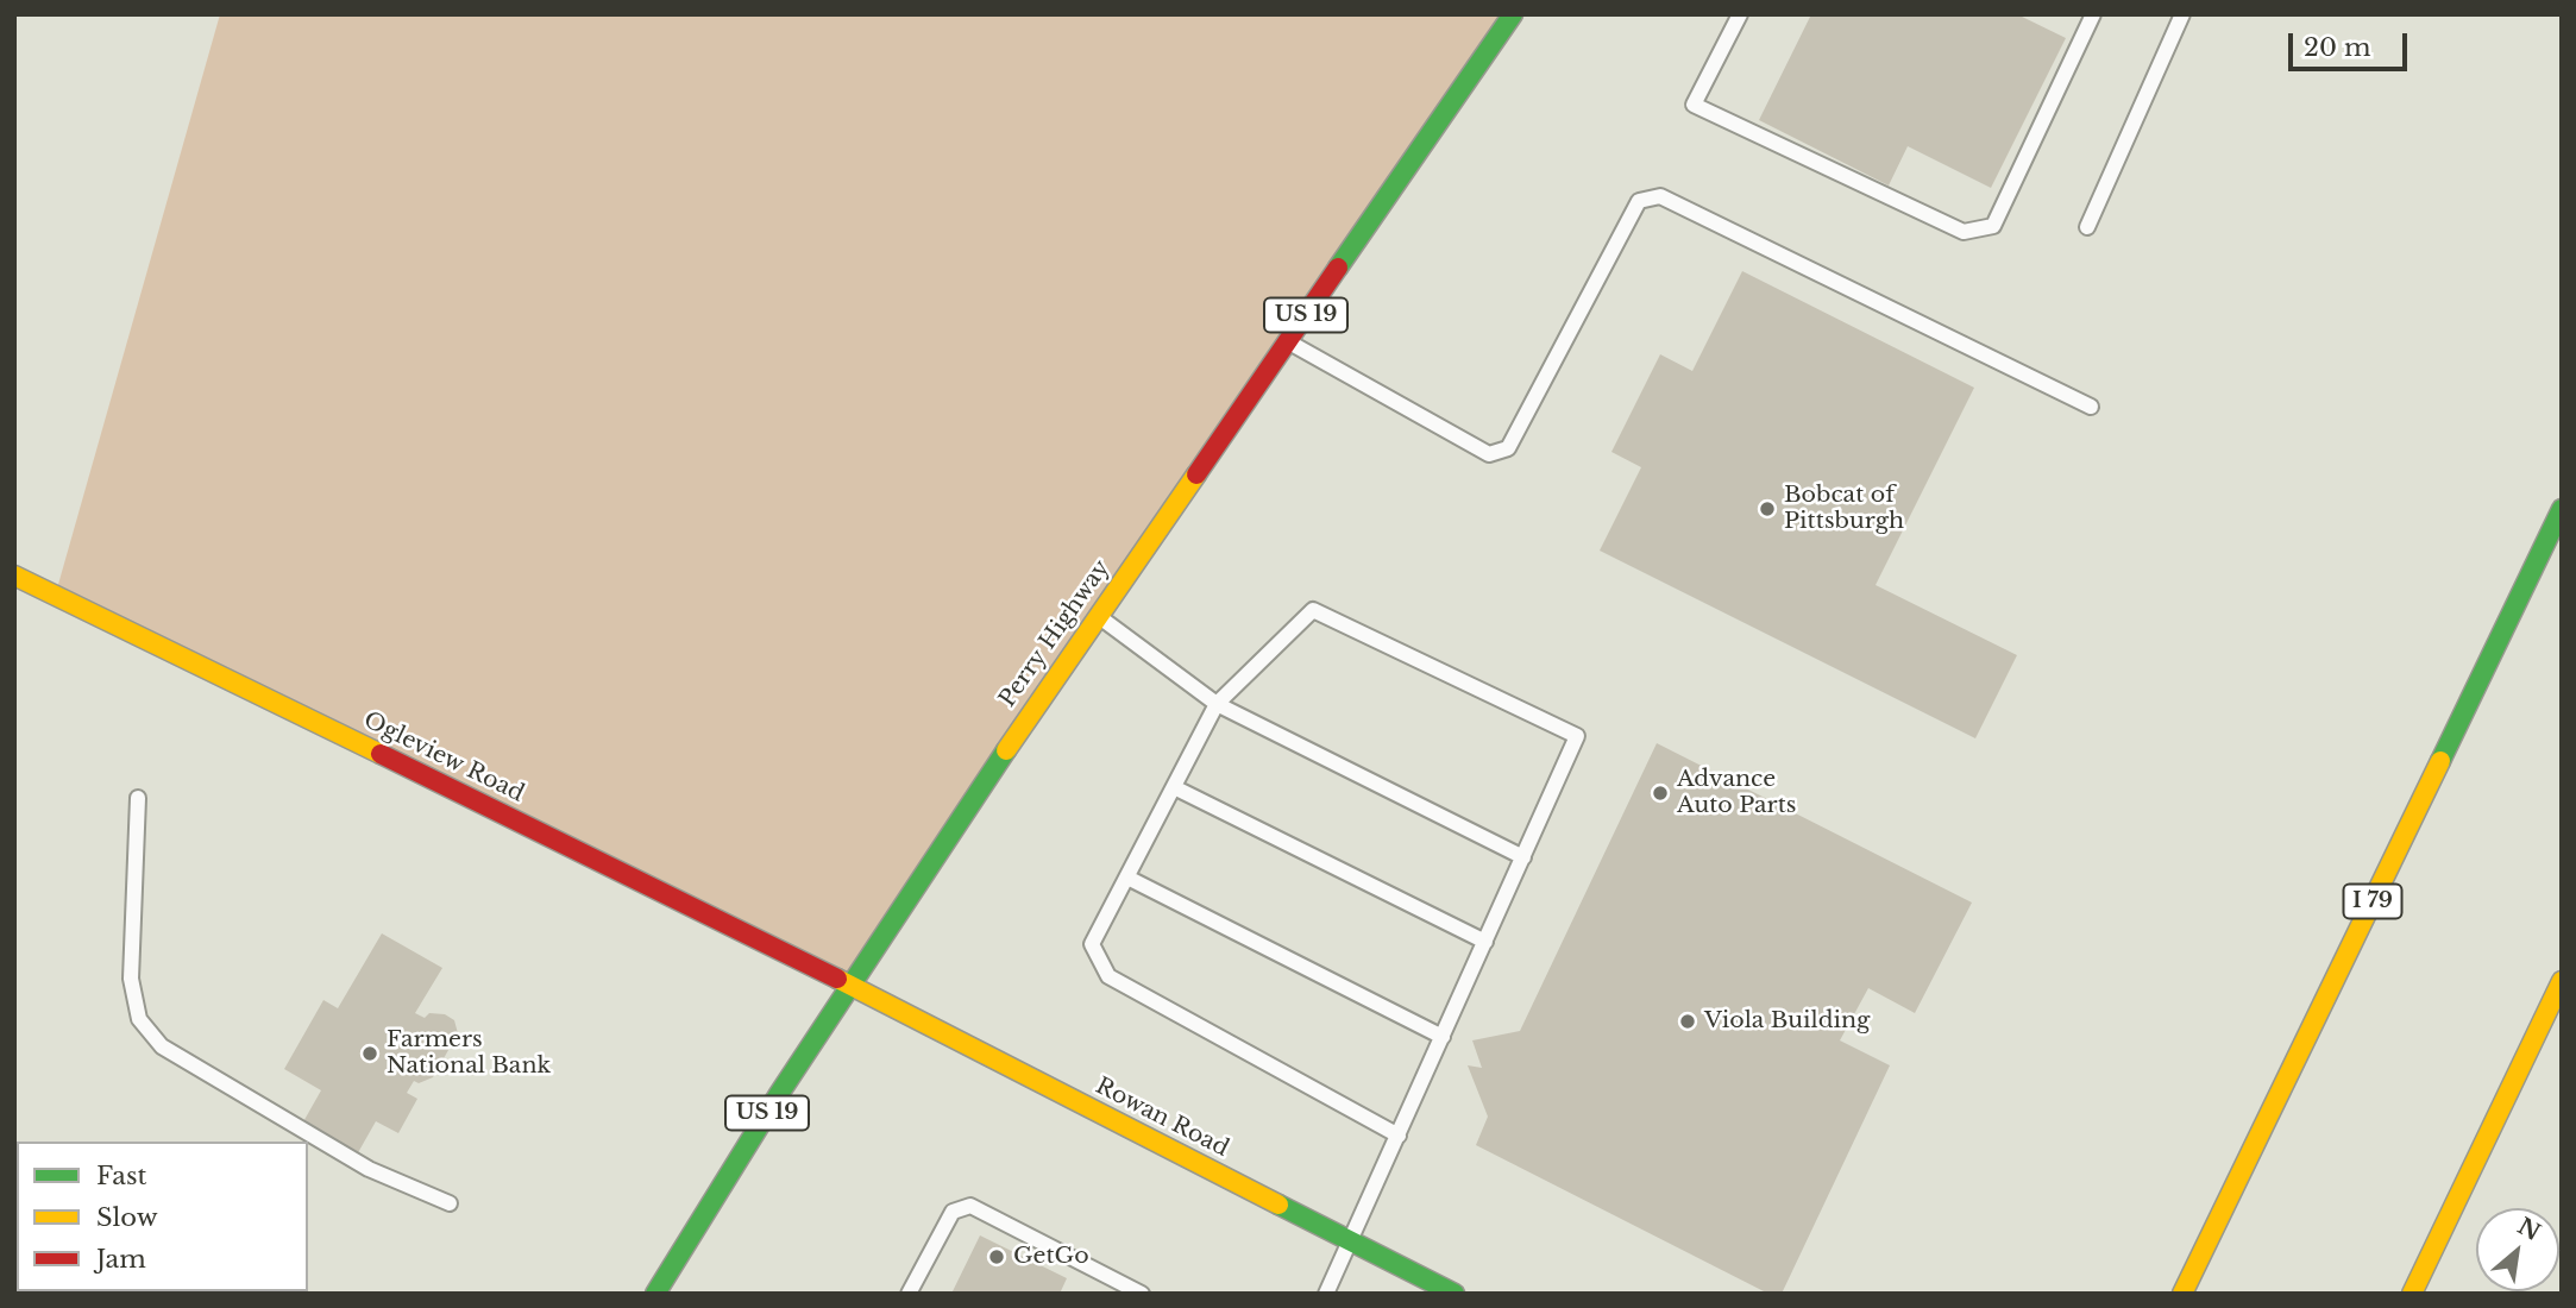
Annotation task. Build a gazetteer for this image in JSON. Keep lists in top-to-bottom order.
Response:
{
  "streets": {
    "main road": [
      "US 19",
      "Perry Highway",
      "Ogleview Road",
      "I 79",
      "Rowan Road"
    ]
  },
  "crossings": [
    ["Perry Highway", "Ogleview Road"],
    ["Perry Highway", "Rowan Road"],
    ["Ogleview Road", "Rowan Road"]
  ],
  "places": [
    "Bobcat of Pittsburgh",
    "Advance Auto Parts",
    "Viola Building",
    "Farmers National Bank",
    "GetGo"
  ],
  "legend": ["Fast", "Slow", "Jam"],
  "scale_bar": "20 m",
  "north": "top right"
}
